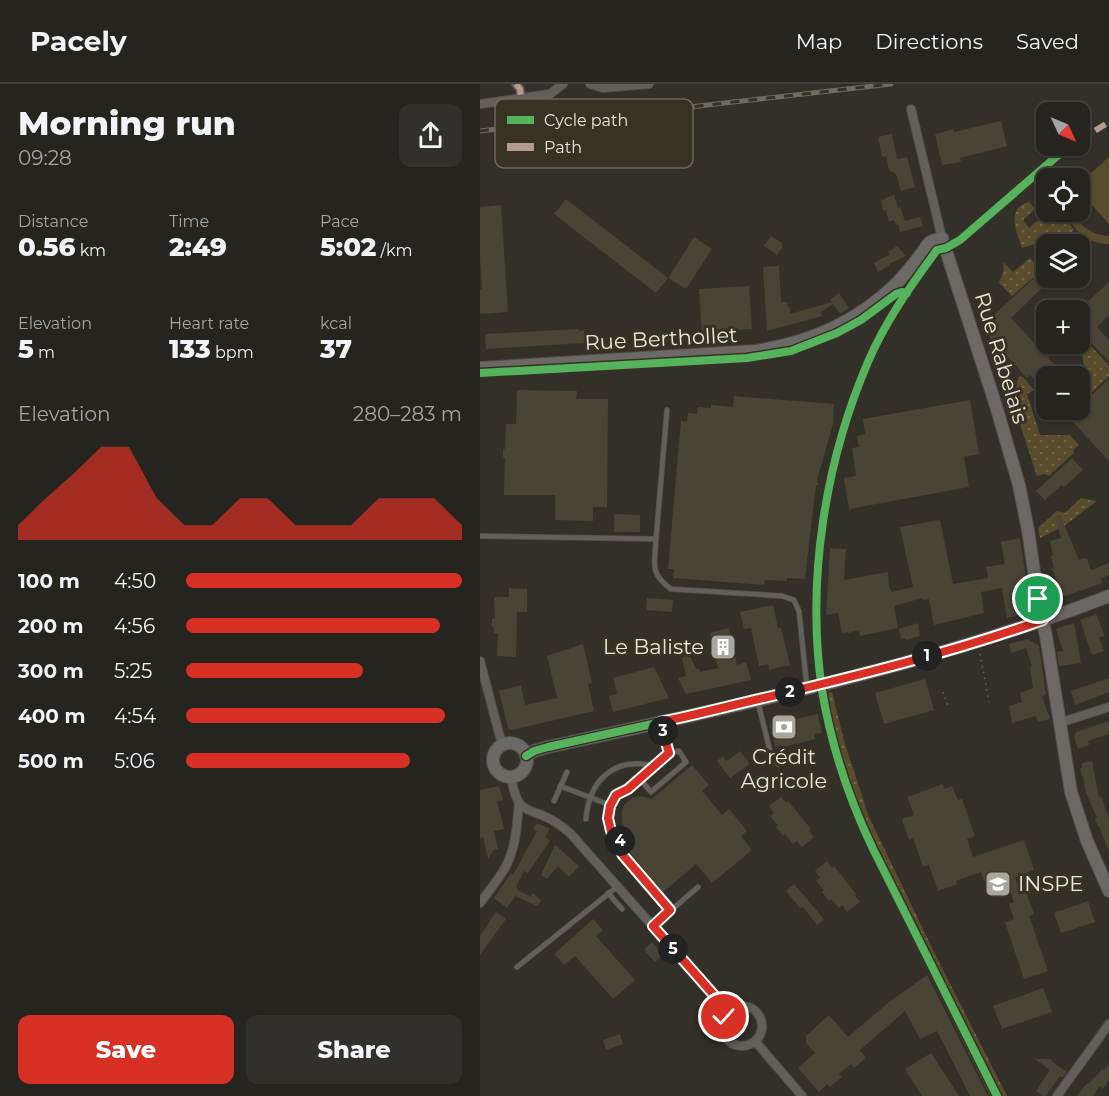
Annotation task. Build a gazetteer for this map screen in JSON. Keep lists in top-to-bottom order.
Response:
{
  "streets": {
    "street": ["Rue Berthollet", "Rue Rabelais"]
  },
  "crossings": [
    ["Rue Berthollet", "Rue Rabelais"]
  ],
  "places": {
    "building": ["Le Baliste"],
    "bank": ["Crédit Agricole"],
    "school or university": ["INSPE"]
  },
  "legend": ["Cycle path", "Path"],
  "north": "bottom right",
  "page": {
    "header": "Pacely",
    "nav": ["Map", "Directions", "Saved"],
    "heading": ["Morning run", "09:28"],
    "map_buttons": ["+", "−"],
    "stats": [
      ["Distance", "0.56 km"],
      ["Time", "2:49"],
      ["Pace", "5:02 /km"],
      ["Elevation", "5 m"],
      ["Heart rate", "133 bpm"],
      ["kcal", "37"]
    ],
    "chart": ["Elevation", "280–283 m"],
    "list": [
      {
        "name": "100 m",
        "note": "4:50"
      },
      {
        "name": "200 m",
        "note": "4:56"
      },
      {
        "name": "300 m",
        "note": "5:25"
      },
      {
        "name": "400 m",
        "note": "4:54"
      },
      {
        "name": "500 m",
        "note": "5:06"
      }
    ],
    "pins": [
      "1",
      "2",
      "3",
      "4",
      "5"
    ],
    "buttons": ["Save", "Share"]
  }
}
